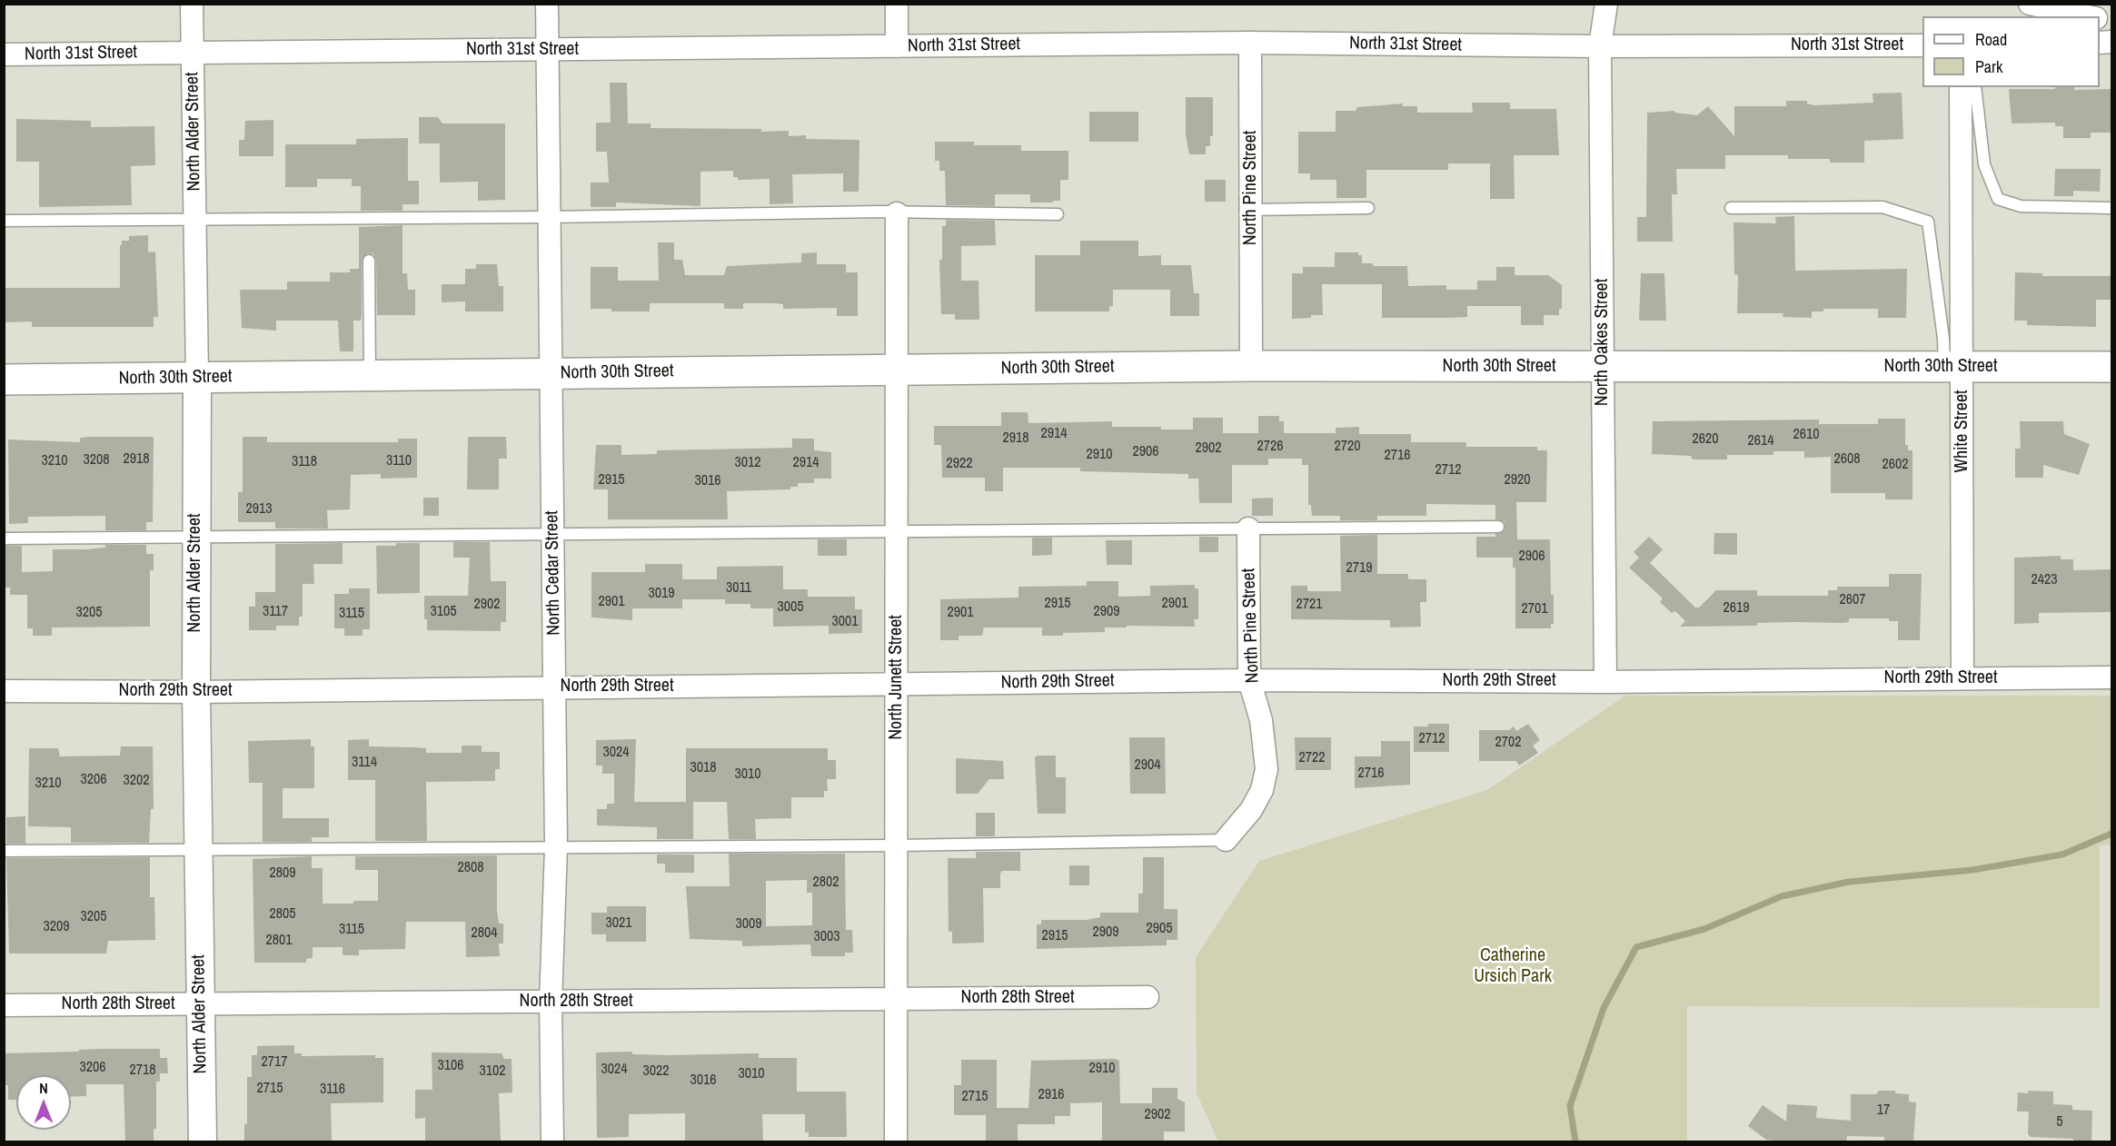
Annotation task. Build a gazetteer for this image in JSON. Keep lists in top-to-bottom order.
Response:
{
  "streets": {
    "main road": ["North 30th Street"],
    "street": [
      "North 31st Street",
      "North Alder Street",
      "North Pine Street",
      "North Oakes Street",
      "White Street",
      "North Cedar Street",
      "North Junett Street",
      "North 29th Street",
      "North 28th Street"
    ]
  },
  "crossings": [
    ["North 31st Street", "North Alder Street"],
    ["North 31st Street", "North Pine Street"],
    ["North 31st Street", "North Oakes Street"],
    ["North 31st Street", "North Cedar Street"],
    ["North Alder Street", "North 30th Street"],
    ["North Alder Street", "North 29th Street"],
    ["North Alder Street", "North 28th Street"],
    ["North Pine Street", "North 30th Street"],
    ["North Pine Street", "North 29th Street"],
    ["North Oakes Street", "North 30th Street"],
    ["North Oakes Street", "North 29th Street"],
    ["North 30th Street", "White Street"],
    ["North 30th Street", "North Cedar Street"],
    ["North 30th Street", "North Junett Street"],
    ["White Street", "North 29th Street"],
    ["North Cedar Street", "North 29th Street"],
    ["North Cedar Street", "North 28th Street"],
    ["North Junett Street", "North 29th Street"],
    ["North Junett Street", "North 28th Street"]
  ],
  "parks": ["Catherine Ursich Park"],
  "house_numbers": [
    "2914",
    "2610",
    "2918",
    "2620",
    "2614",
    "2726",
    "2720",
    "2902",
    "2906",
    "2910",
    "2716",
    "2918",
    "2608",
    "3208",
    "3210",
    "3110",
    "3118",
    "3012",
    "2914",
    "2922",
    "2602",
    "2712",
    "2915",
    "2920",
    "3016",
    "2913",
    "2906",
    "2719",
    "2423",
    "3011",
    "3019",
    "2607",
    "2901",
    "2915",
    "2901",
    "2902",
    "2721",
    "3005",
    "2619",
    "2701",
    "3117",
    "3105",
    "2909",
    "3205",
    "2901",
    "3115",
    "3001",
    "2712",
    "2702",
    "3024",
    "2722",
    "3114",
    "2904",
    "3018",
    "2716",
    "3010",
    "3206",
    "3202",
    "3210",
    "2808",
    "2809",
    "2802",
    "2805",
    "3205",
    "3021",
    "3009",
    "3209",
    "2905",
    "3115",
    "2909",
    "2804",
    "2915",
    "3003",
    "2801",
    "2717",
    "3106",
    "3206",
    "2910",
    "3024",
    "2718",
    "3102",
    "3022",
    "3010",
    "3016",
    "2715",
    "3116",
    "2916",
    "2715",
    "17",
    "2902",
    "5"
  ],
  "legend": ["Road", "Park"],
  "north": "top"
}
